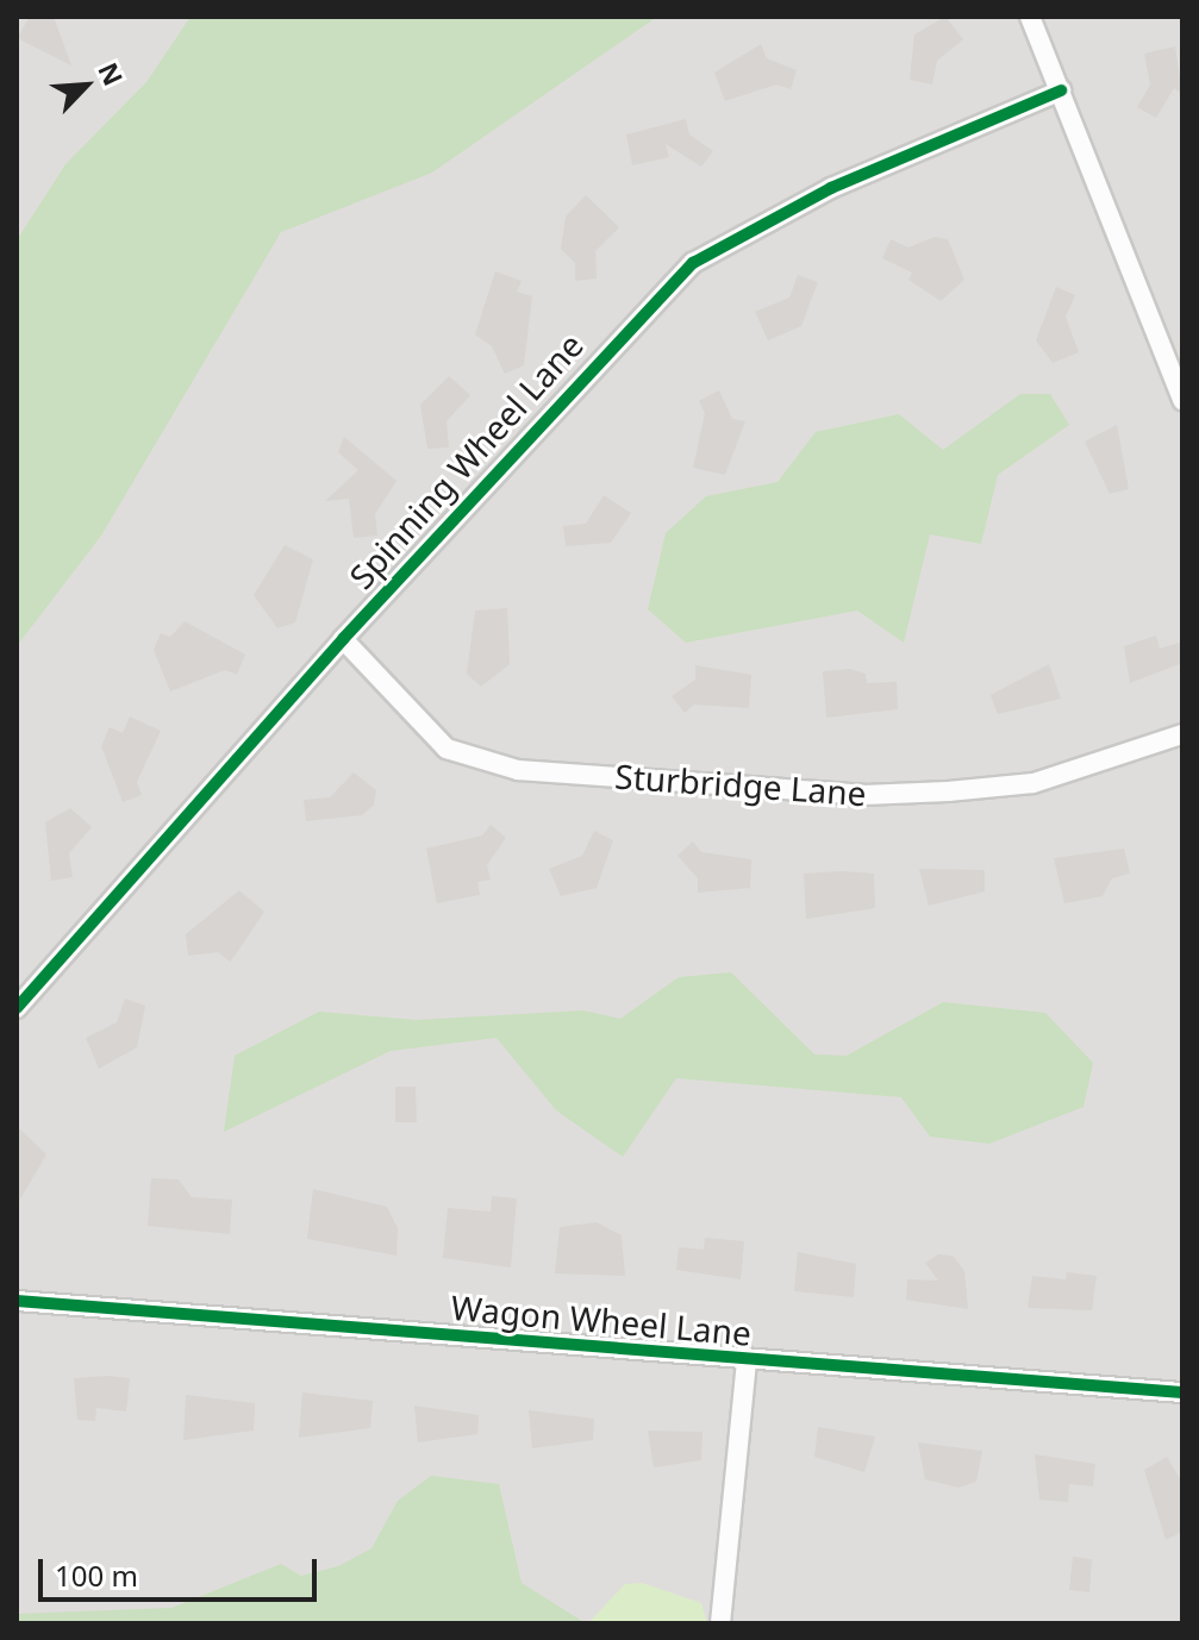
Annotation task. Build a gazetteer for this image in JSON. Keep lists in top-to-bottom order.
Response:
{
  "streets": {
    "street": ["Spinning Wheel Lane", "Sturbridge Lane", "Wagon Wheel Lane"]
  },
  "crossings": [
    ["Spinning Wheel Lane", "Sturbridge Lane"]
  ],
  "scale_bar": "100 m",
  "north": "top right"
}
